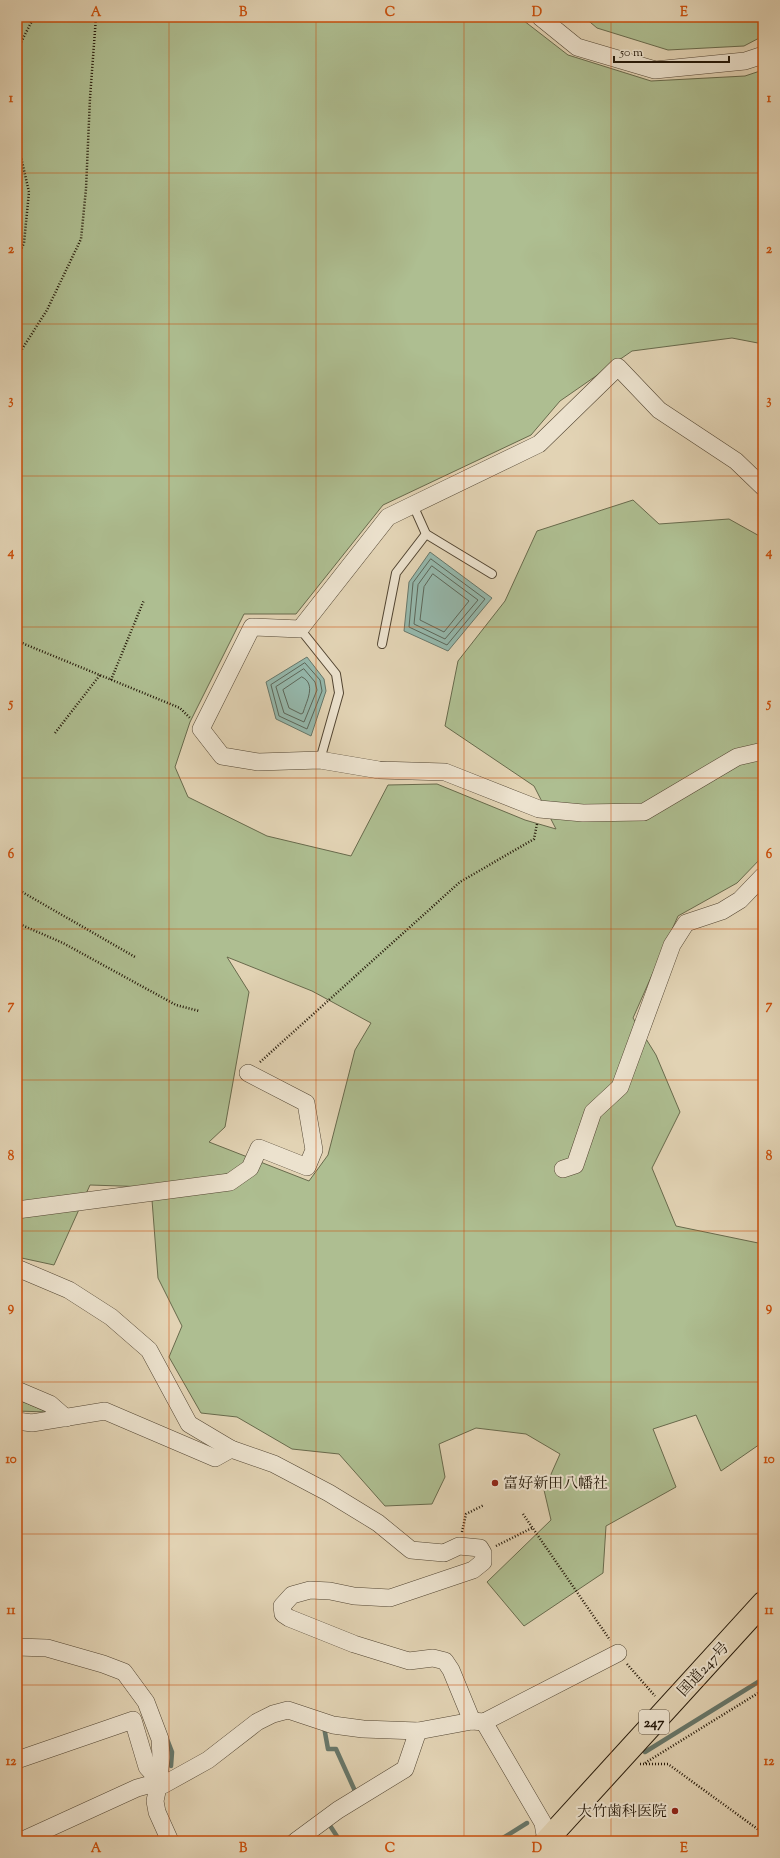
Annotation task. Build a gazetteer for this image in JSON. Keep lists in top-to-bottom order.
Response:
{
  "streets": {
    "highway": ["国道247号", "247"]
  },
  "places": ["富好新田八幡社", "大竹歯科医院"],
  "scale_bar": "50 m",
  "grid": {
    "columns": [
      "A",
      "B",
      "C",
      "D",
      "E"
    ],
    "rows": [
      "1",
      "2",
      "3",
      "4",
      "5",
      "6",
      "7",
      "8",
      "9",
      "10",
      "11",
      "12"
    ]
  }
}
